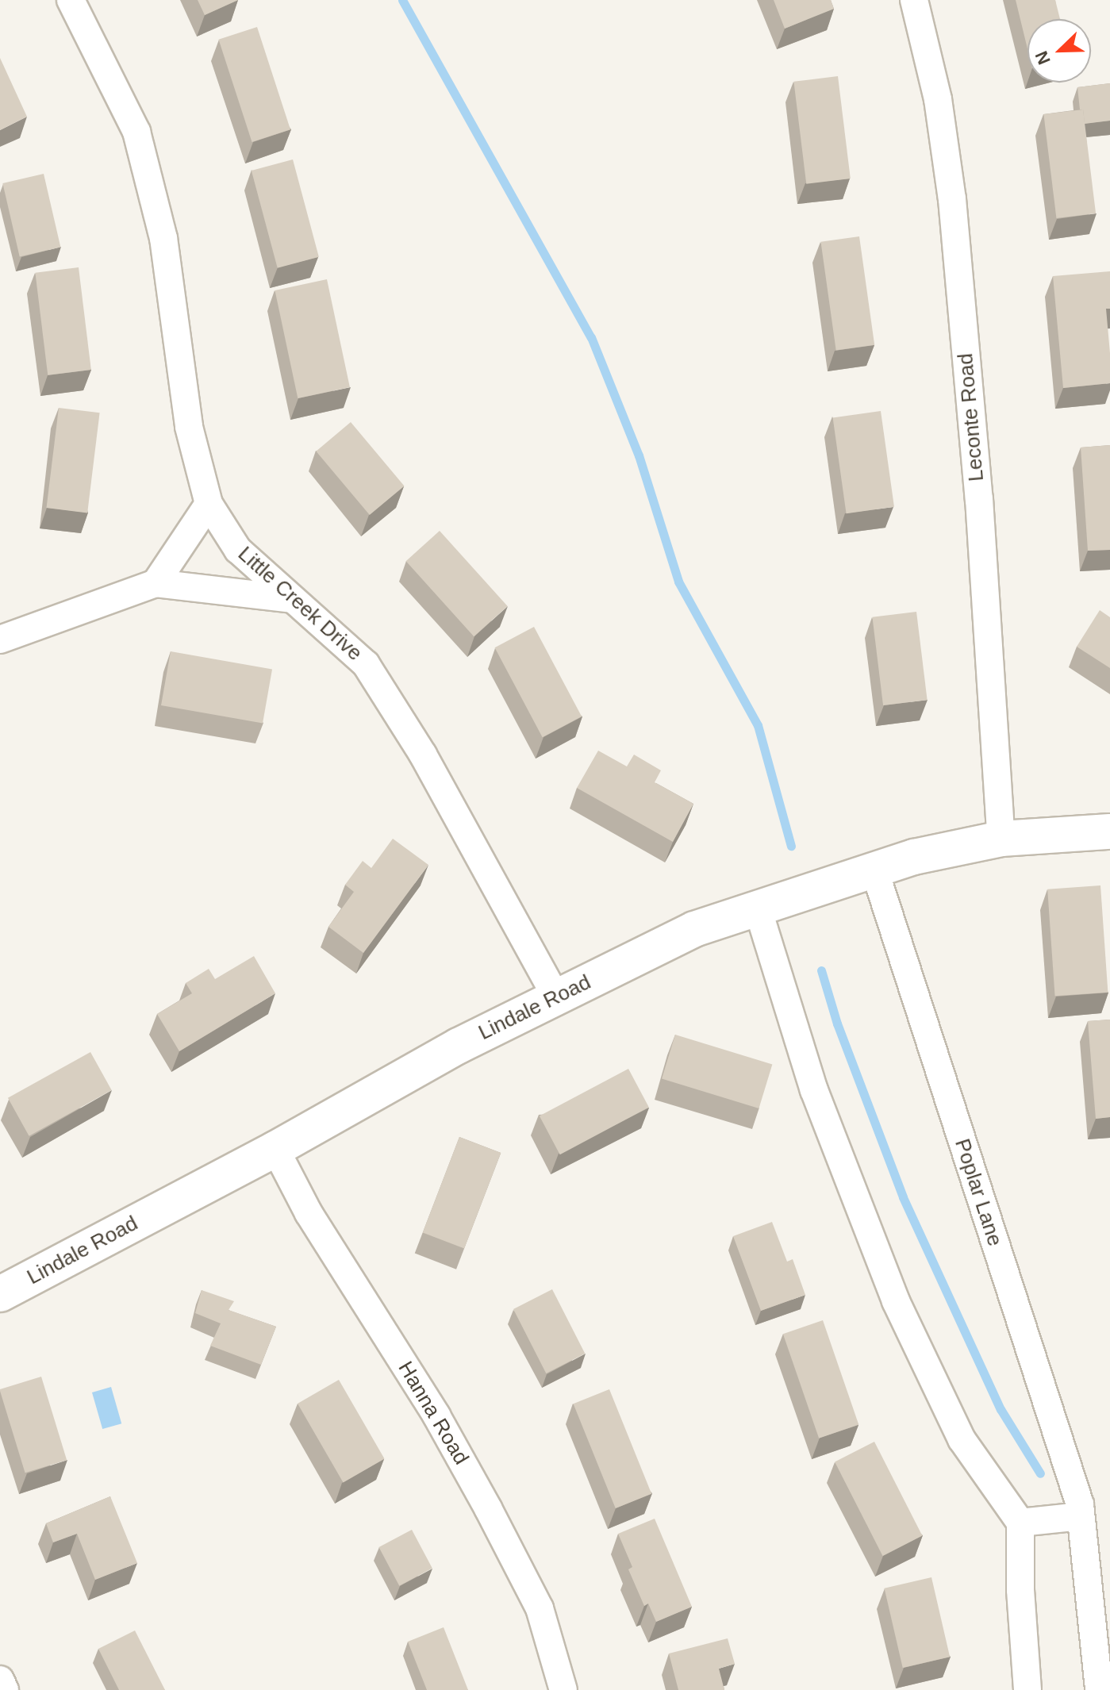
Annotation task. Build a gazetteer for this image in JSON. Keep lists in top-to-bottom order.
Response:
{
  "streets": {
    "street": [
      "Leconte Road",
      "Little Creek Drive",
      "Lindale Road",
      "Poplar Lane",
      "Hanna Road"
    ]
  },
  "crossings": [
    ["Leconte Road", "Lindale Road"],
    ["Little Creek Drive", "Lindale Road"],
    ["Lindale Road", "Poplar Lane"],
    ["Lindale Road", "Hanna Road"]
  ],
  "north": "bottom left"
}
